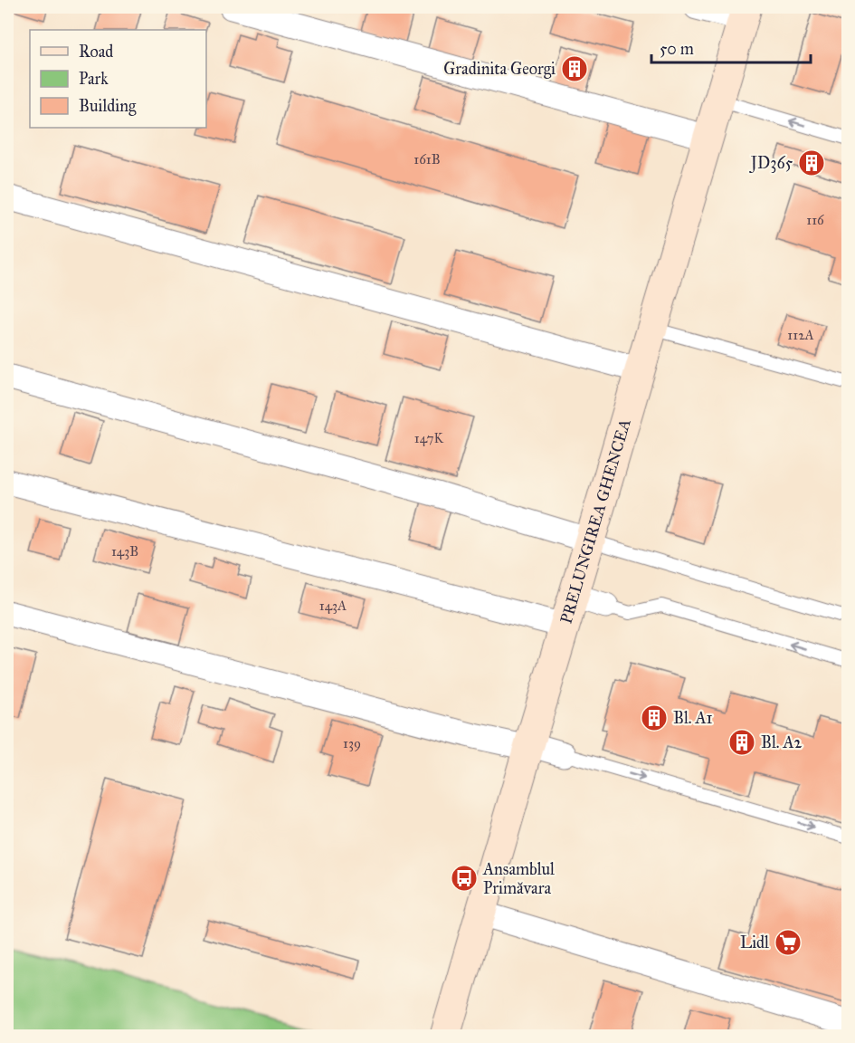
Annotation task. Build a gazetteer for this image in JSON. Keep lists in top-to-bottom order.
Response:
{
  "streets": {
    "main road": ["PRELUNGIREA GHENCEA"]
  },
  "places": {
    "building": [
      "Gradinita Georgi",
      "JD365",
      "Bl. A1",
      "Bl. A2"
    ],
    "bus stop": ["Ansamblul Primăvara"],
    "supermarket": ["Lidl"]
  },
  "house_numbers": [
    "161B",
    "116",
    "112A",
    "147K",
    "143B",
    "143A",
    "139"
  ],
  "legend": ["Road", "Park", "Building"],
  "scale_bar": "50 m"
}
